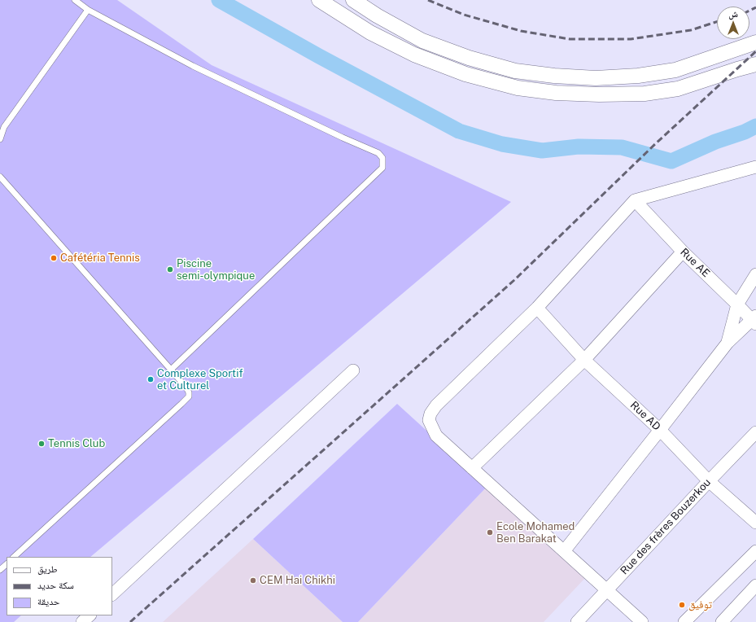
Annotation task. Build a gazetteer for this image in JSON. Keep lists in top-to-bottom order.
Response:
{
  "streets": {
    "street": ["Rue AE", "Rue AD", "Rue des frères Bouzerkou"]
  },
  "crossings": [
    ["Rue AD", "Rue des frères Bouzerkou"]
  ],
  "places": [
    "Cafétéria Tennis",
    "Piscine semi-olympique",
    "Complexe Sportif et Culturel",
    "Tennis Club",
    "Ecole Mohamed Ben Barakat",
    "CEM Hai Chikhi",
    "توفيق"
  ],
  "legend": ["طريق", "سكة حديد", "حديقة"],
  "north": "top"
}
